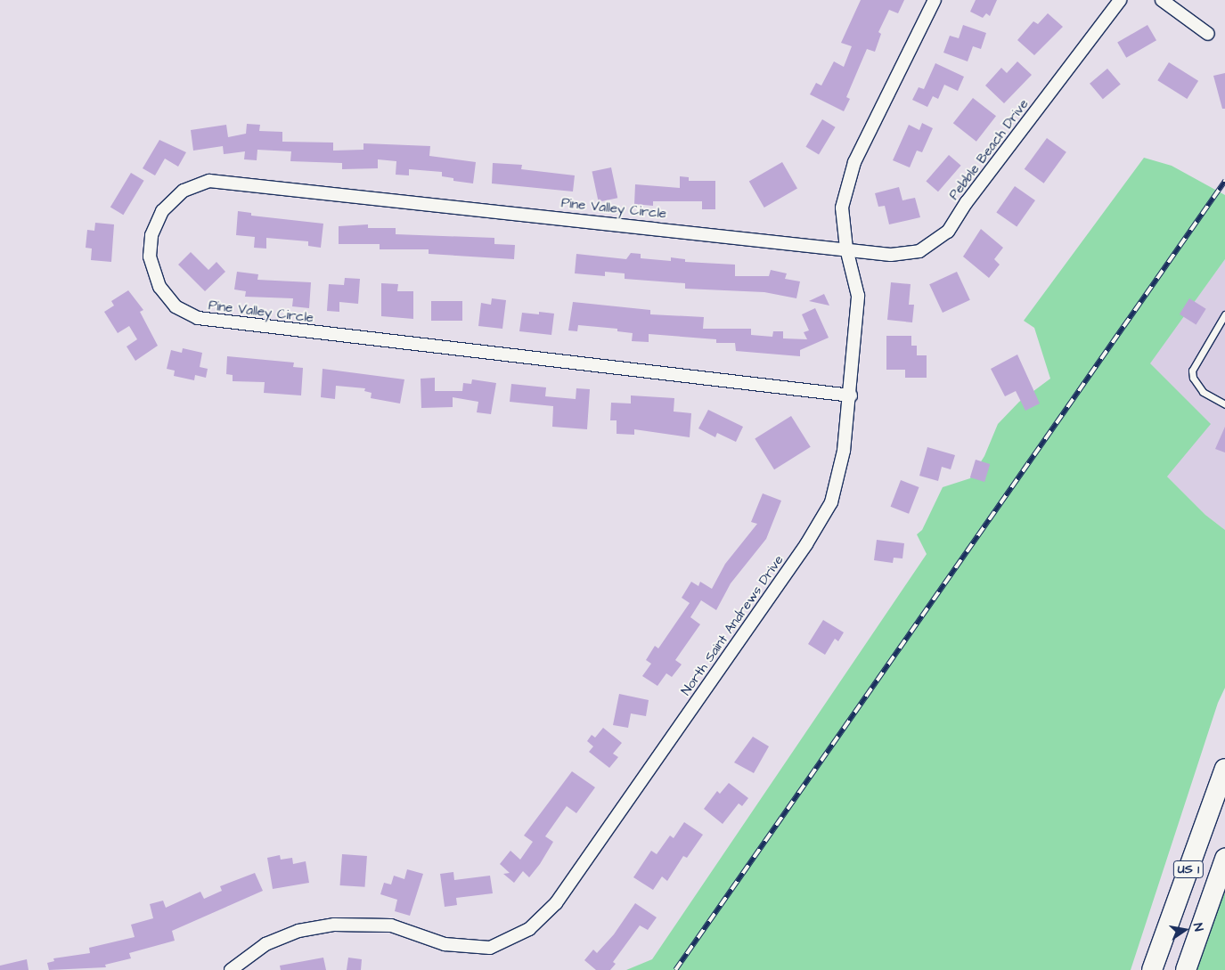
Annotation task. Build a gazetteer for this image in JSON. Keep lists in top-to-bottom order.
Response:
{
  "streets": {
    "main road": ["US 1"],
    "street": ["Pebble Beach Drive", "Pine Valley Circle", "North Saint Andrews Drive"]
  },
  "crossings": [
    ["Pebble Beach Drive", "Pine Valley Circle"],
    ["Pebble Beach Drive", "North Saint Andrews Drive"],
    ["Pine Valley Circle", "North Saint Andrews Drive"]
  ],
  "north": "right"
}
